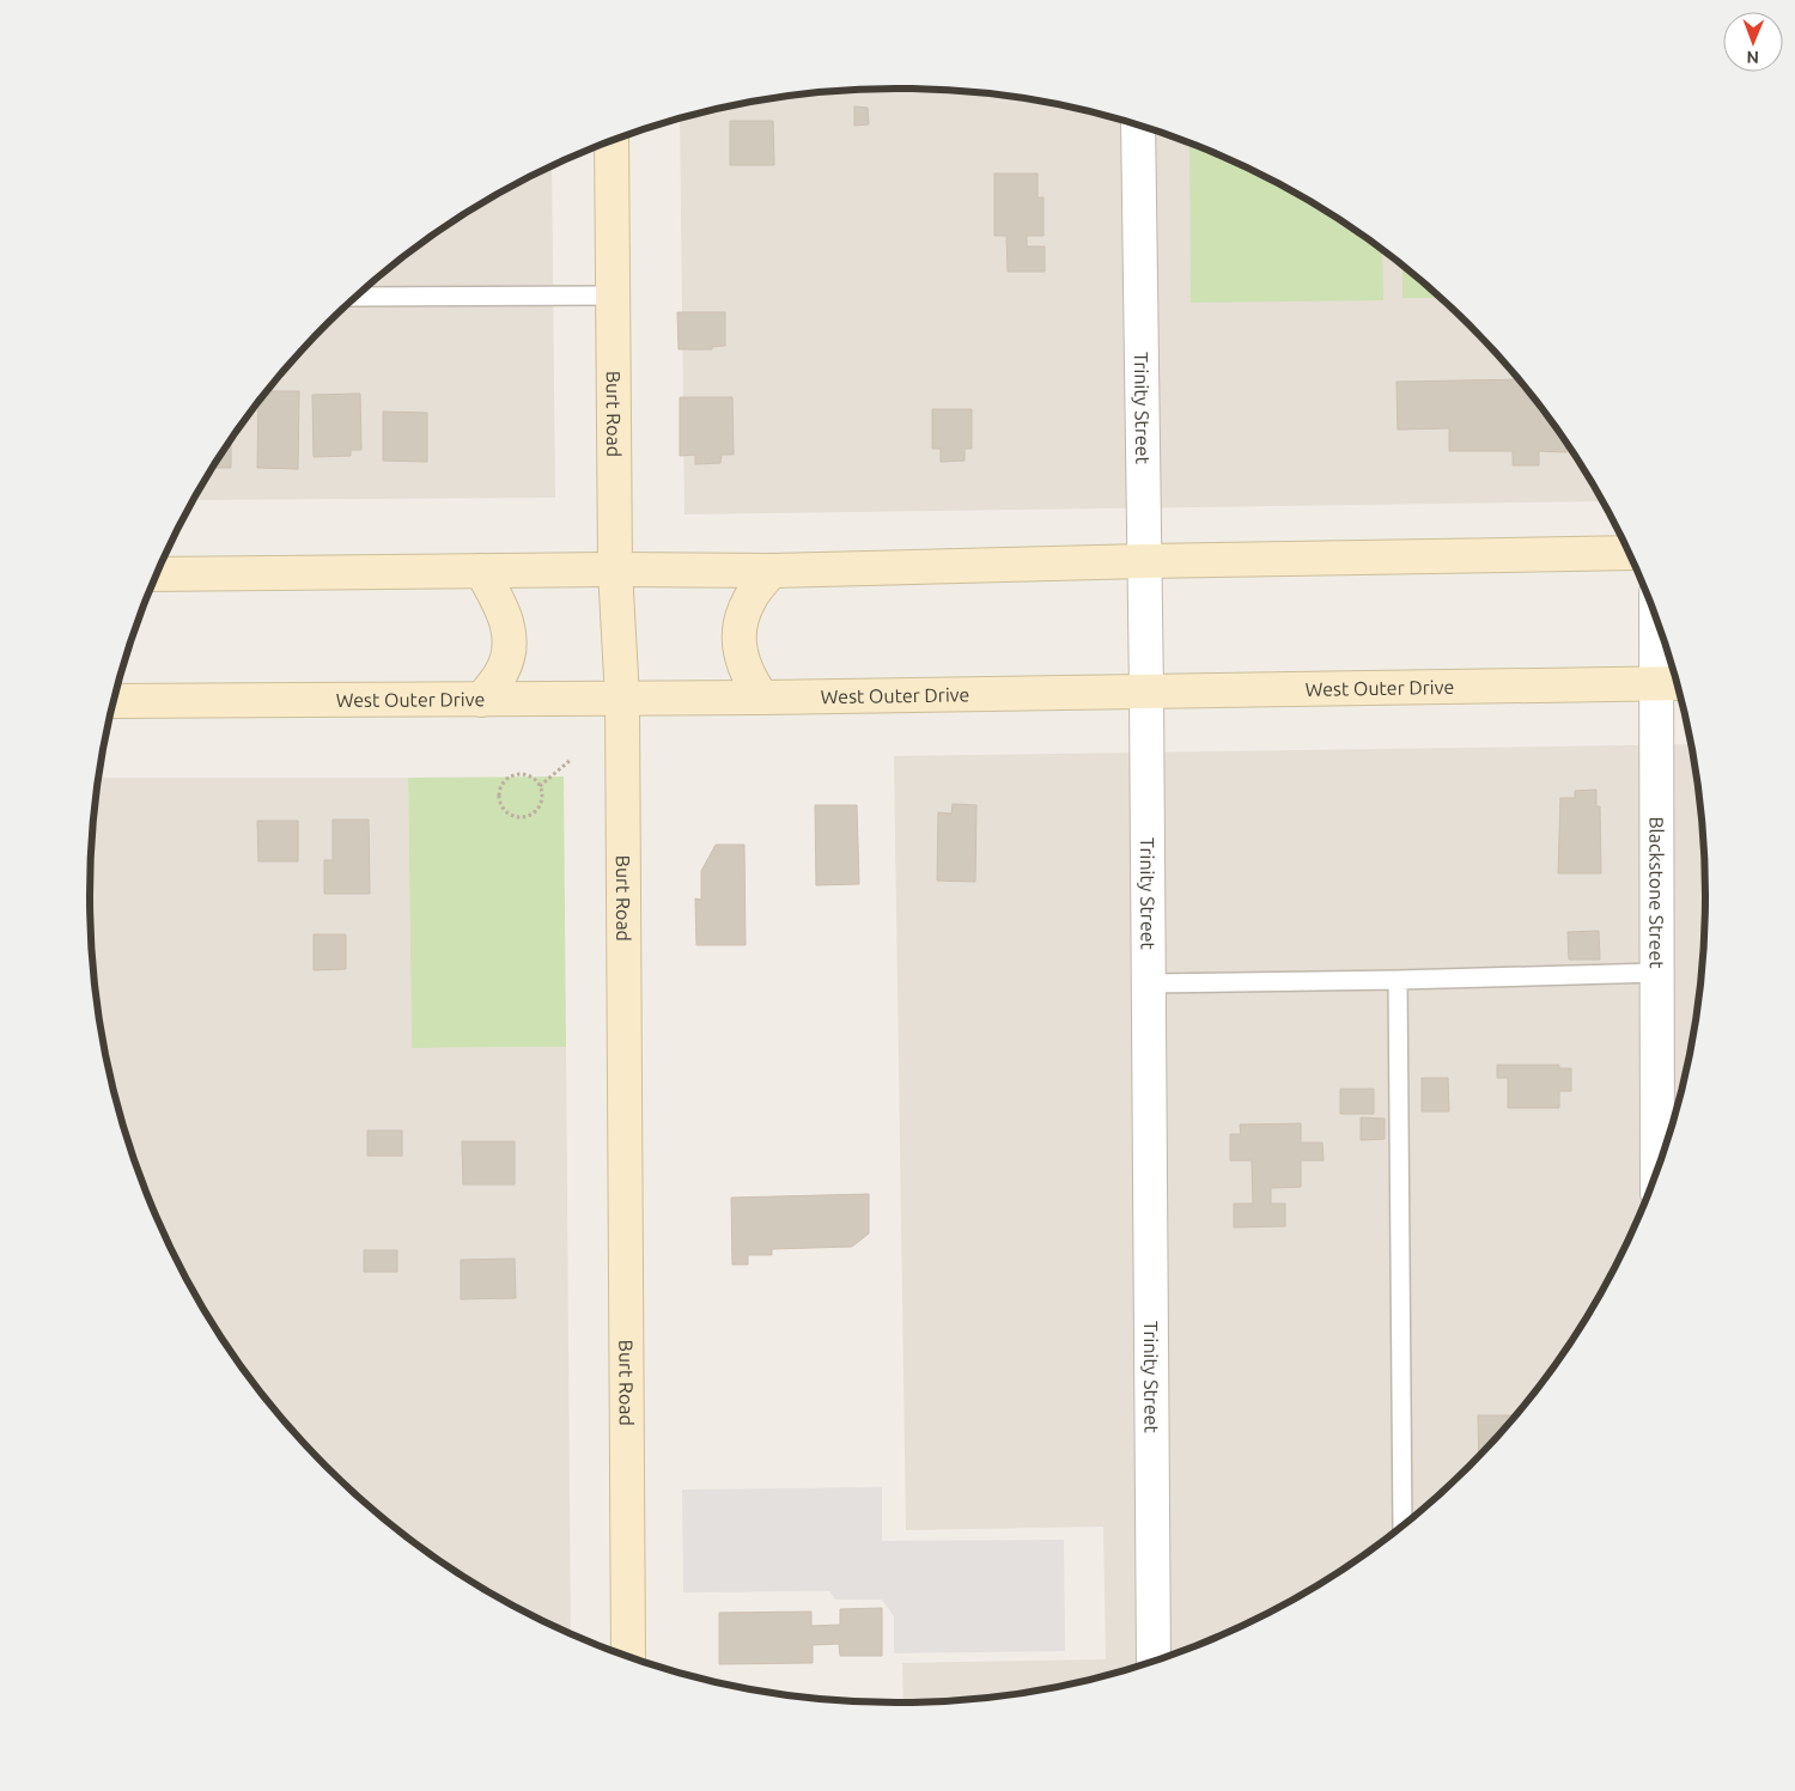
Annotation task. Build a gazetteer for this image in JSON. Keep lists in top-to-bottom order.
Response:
{
  "streets": {
    "main road": ["Burt Road", "West Outer Drive"],
    "street": ["Trinity Street", "Blackstone Street"]
  },
  "crossings": [
    ["Trinity Street", "West Outer Drive"],
    ["Burt Road", "West Outer Drive"],
    ["West Outer Drive", "Blackstone Street"]
  ],
  "north": "bottom"
}
